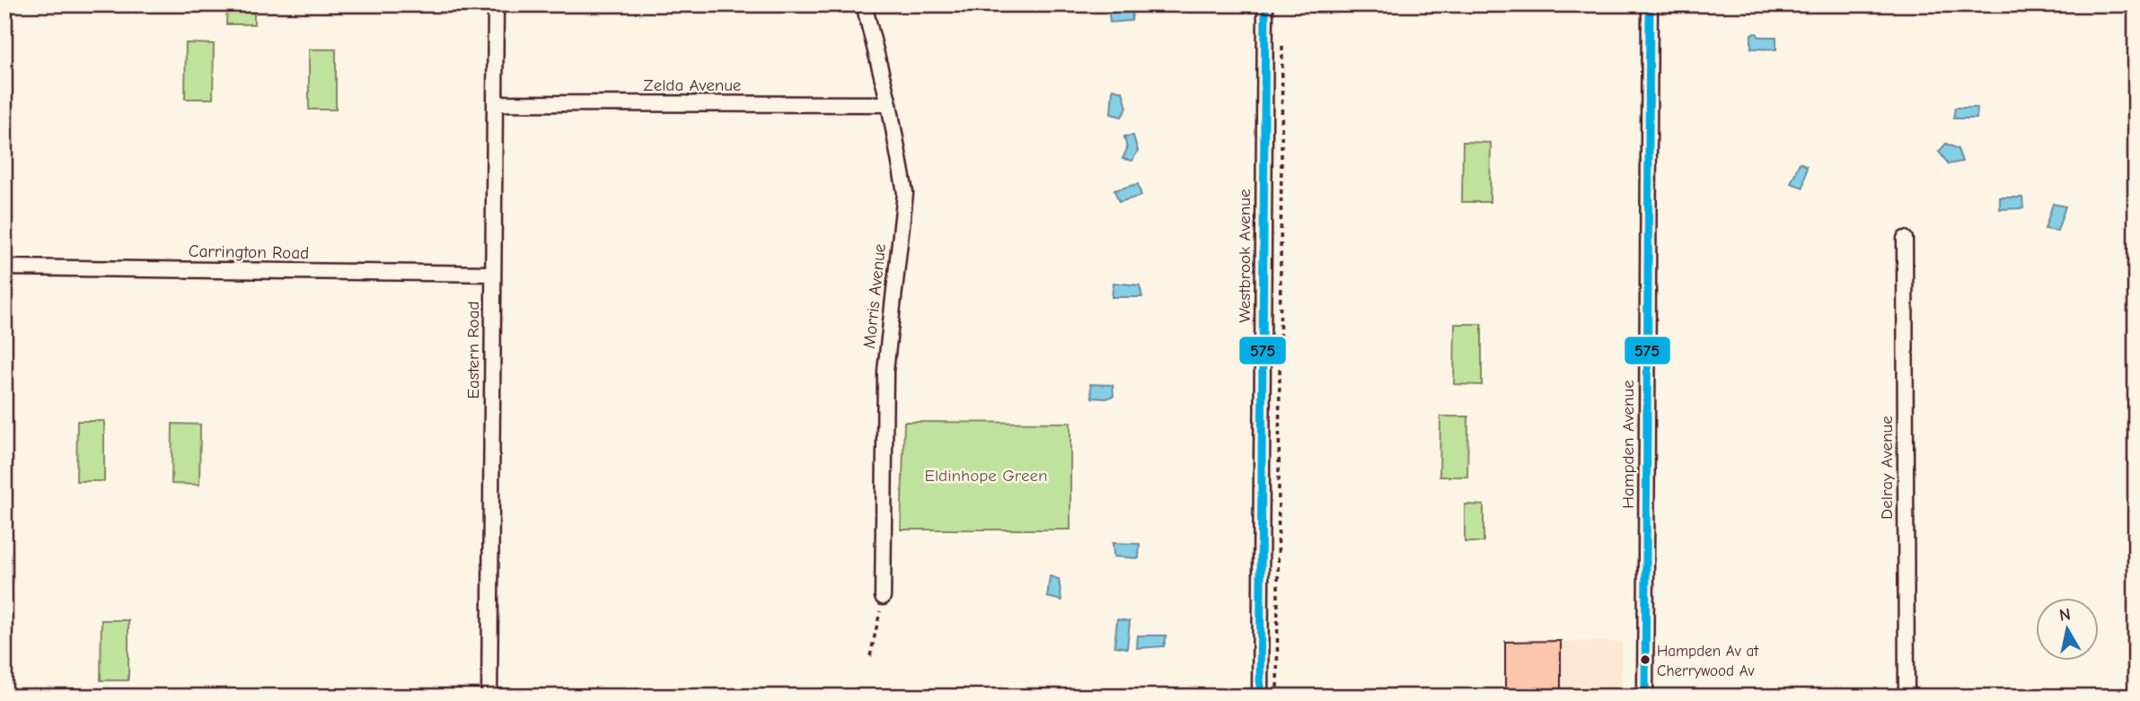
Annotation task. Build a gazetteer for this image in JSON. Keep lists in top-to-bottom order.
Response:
{
  "streets": {
    "street": [
      "Zelda Avenue",
      "Carrington Road",
      "Westbrook Avenue",
      "Morris Avenue",
      "Eastern Road",
      "Hampden Avenue",
      "Delray Avenue"
    ]
  },
  "crossings": [
    ["Zelda Avenue", "Morris Avenue"],
    ["Zelda Avenue", "Eastern Road"],
    ["Carrington Road", "Eastern Road"]
  ],
  "parks": ["Eldinhope Green"],
  "places": ["Hampden Av at Cherrywood Av"],
  "lines": ["transit line 575"],
  "north": "top"
}
